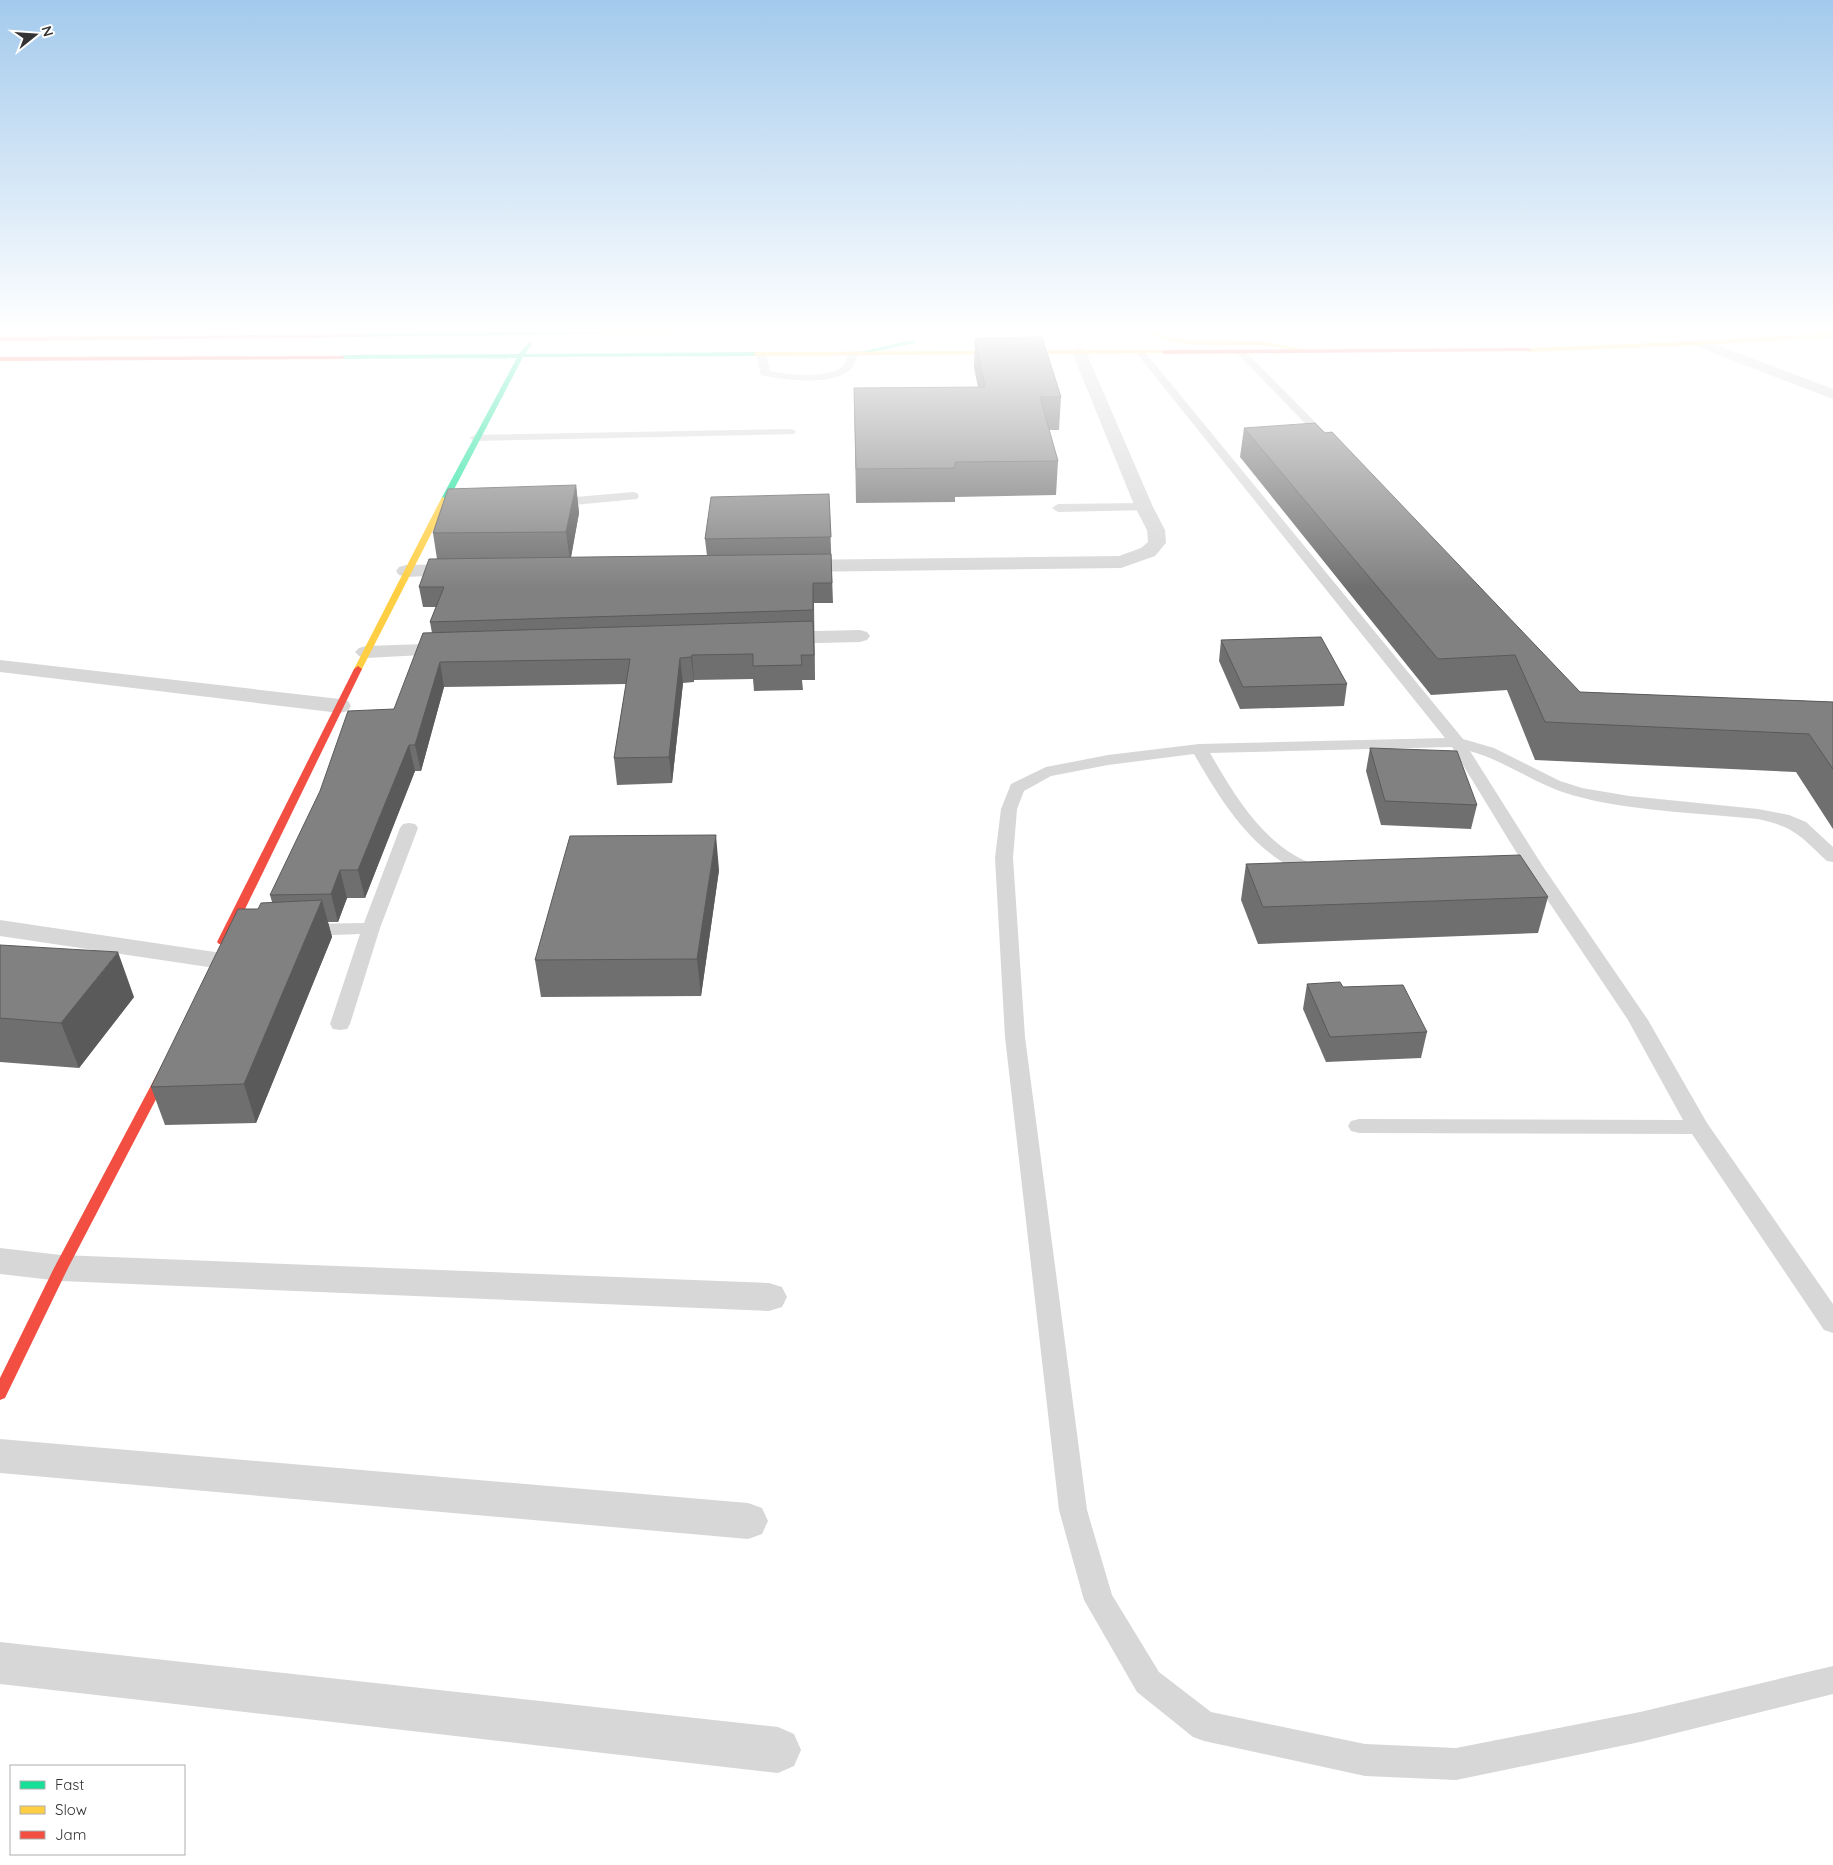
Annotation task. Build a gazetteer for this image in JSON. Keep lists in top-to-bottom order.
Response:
{
  "legend": ["Fast", "Slow", "Jam"],
  "north": "right"
}
